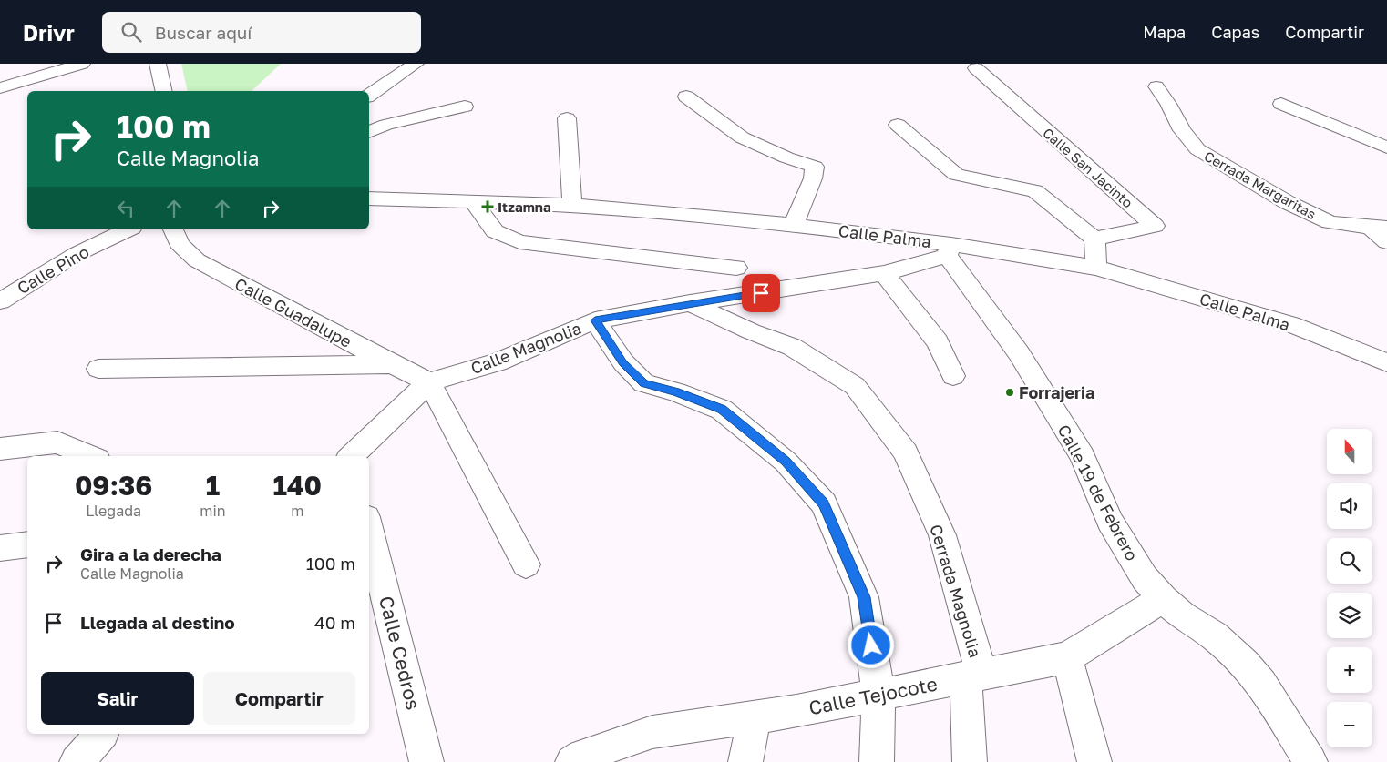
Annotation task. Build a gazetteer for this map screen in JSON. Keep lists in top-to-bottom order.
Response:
{
  "streets": {
    "street": [
      "Calle San Jacinto",
      "Cerrada Margaritas",
      "Calle Palma",
      "Calle Pino",
      "Calle Guadalupe",
      "Calle Magnolia",
      "Calle 19 de Febrero",
      "Cerrada Magnolia",
      "Calle Cedros",
      "Calle Tejocote"
    ]
  },
  "crossings": [
    ["Calle Palma", "Calle Magnolia"],
    ["Calle Palma", "Calle 19 de Febrero"],
    ["Calle Guadalupe", "Calle Magnolia"],
    ["Calle Magnolia", "Calle 19 de Febrero"],
    ["Calle Magnolia", "Cerrada Magnolia"],
    ["Calle 19 de Febrero", "Calle Tejocote"],
    ["Cerrada Magnolia", "Calle Tejocote"]
  ],
  "places": {
    "health": ["Itzamna"],
    "other": ["Forrajeria"]
  },
  "north": "top",
  "page": {
    "header": "Drivr",
    "search": "Buscar aquí",
    "nav": ["Mapa", "Capas", "Compartir"],
    "turn": ["100 m", "Calle Magnolia"],
    "map_buttons": ["+", "−"],
    "eta": [
      "09:36",
      "Llegada",
      "1",
      "min",
      "140",
      "m"
    ],
    "list": [
      {
        "name": "Gira a la derecha",
        "note": "Calle Magnolia",
        "value": "100 m"
      },
      {
        "name": "Llegada al destino",
        "value": "40 m"
      }
    ],
    "buttons": ["Salir", "Compartir"]
  }
}
